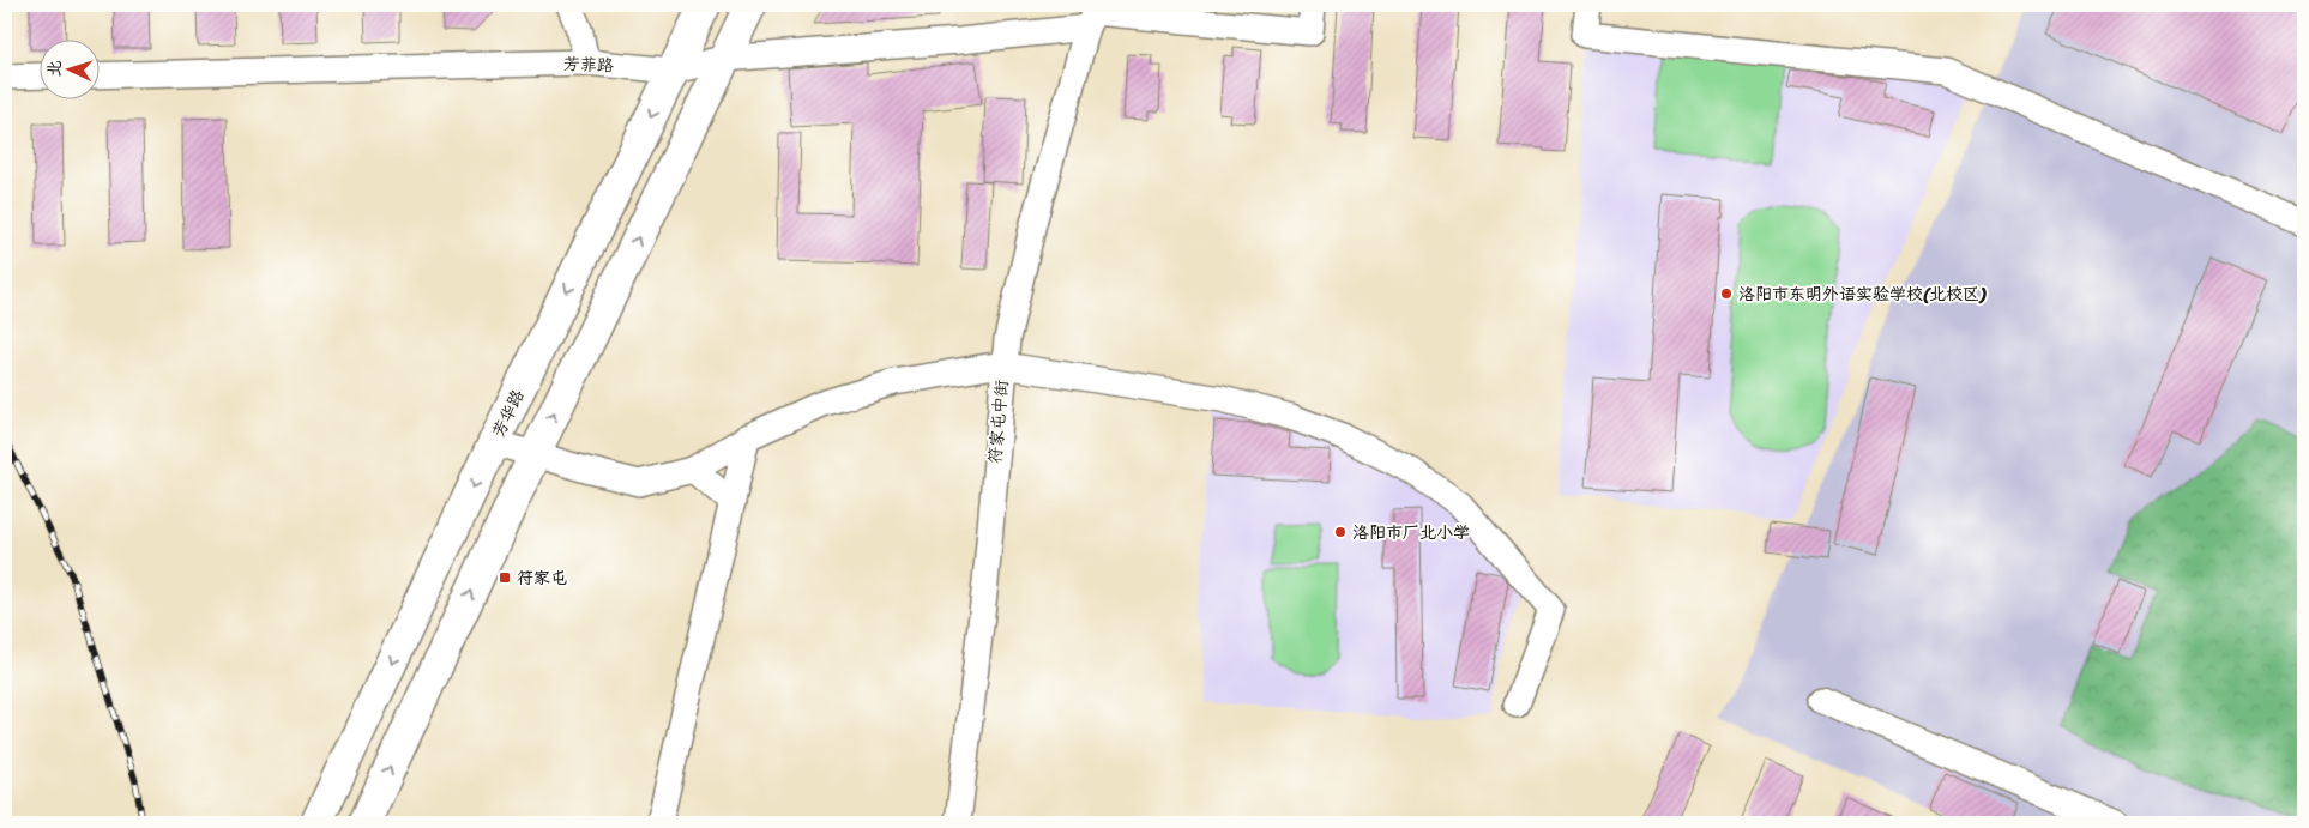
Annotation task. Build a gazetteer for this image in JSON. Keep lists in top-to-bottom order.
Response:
{
  "streets": {
    "main road": ["芳华路"],
    "street": ["芳菲路", "符家屯中街"]
  },
  "crossings": [
    ["芳菲路", "芳华路"],
    ["芳菲路", "符家屯中街"]
  ],
  "places": {
    "other": ["洛阳市东明外语实验学校(北校区)", "洛阳市厂北小学"],
    "transit": ["符家屯"]
  },
  "north": "left"
}
